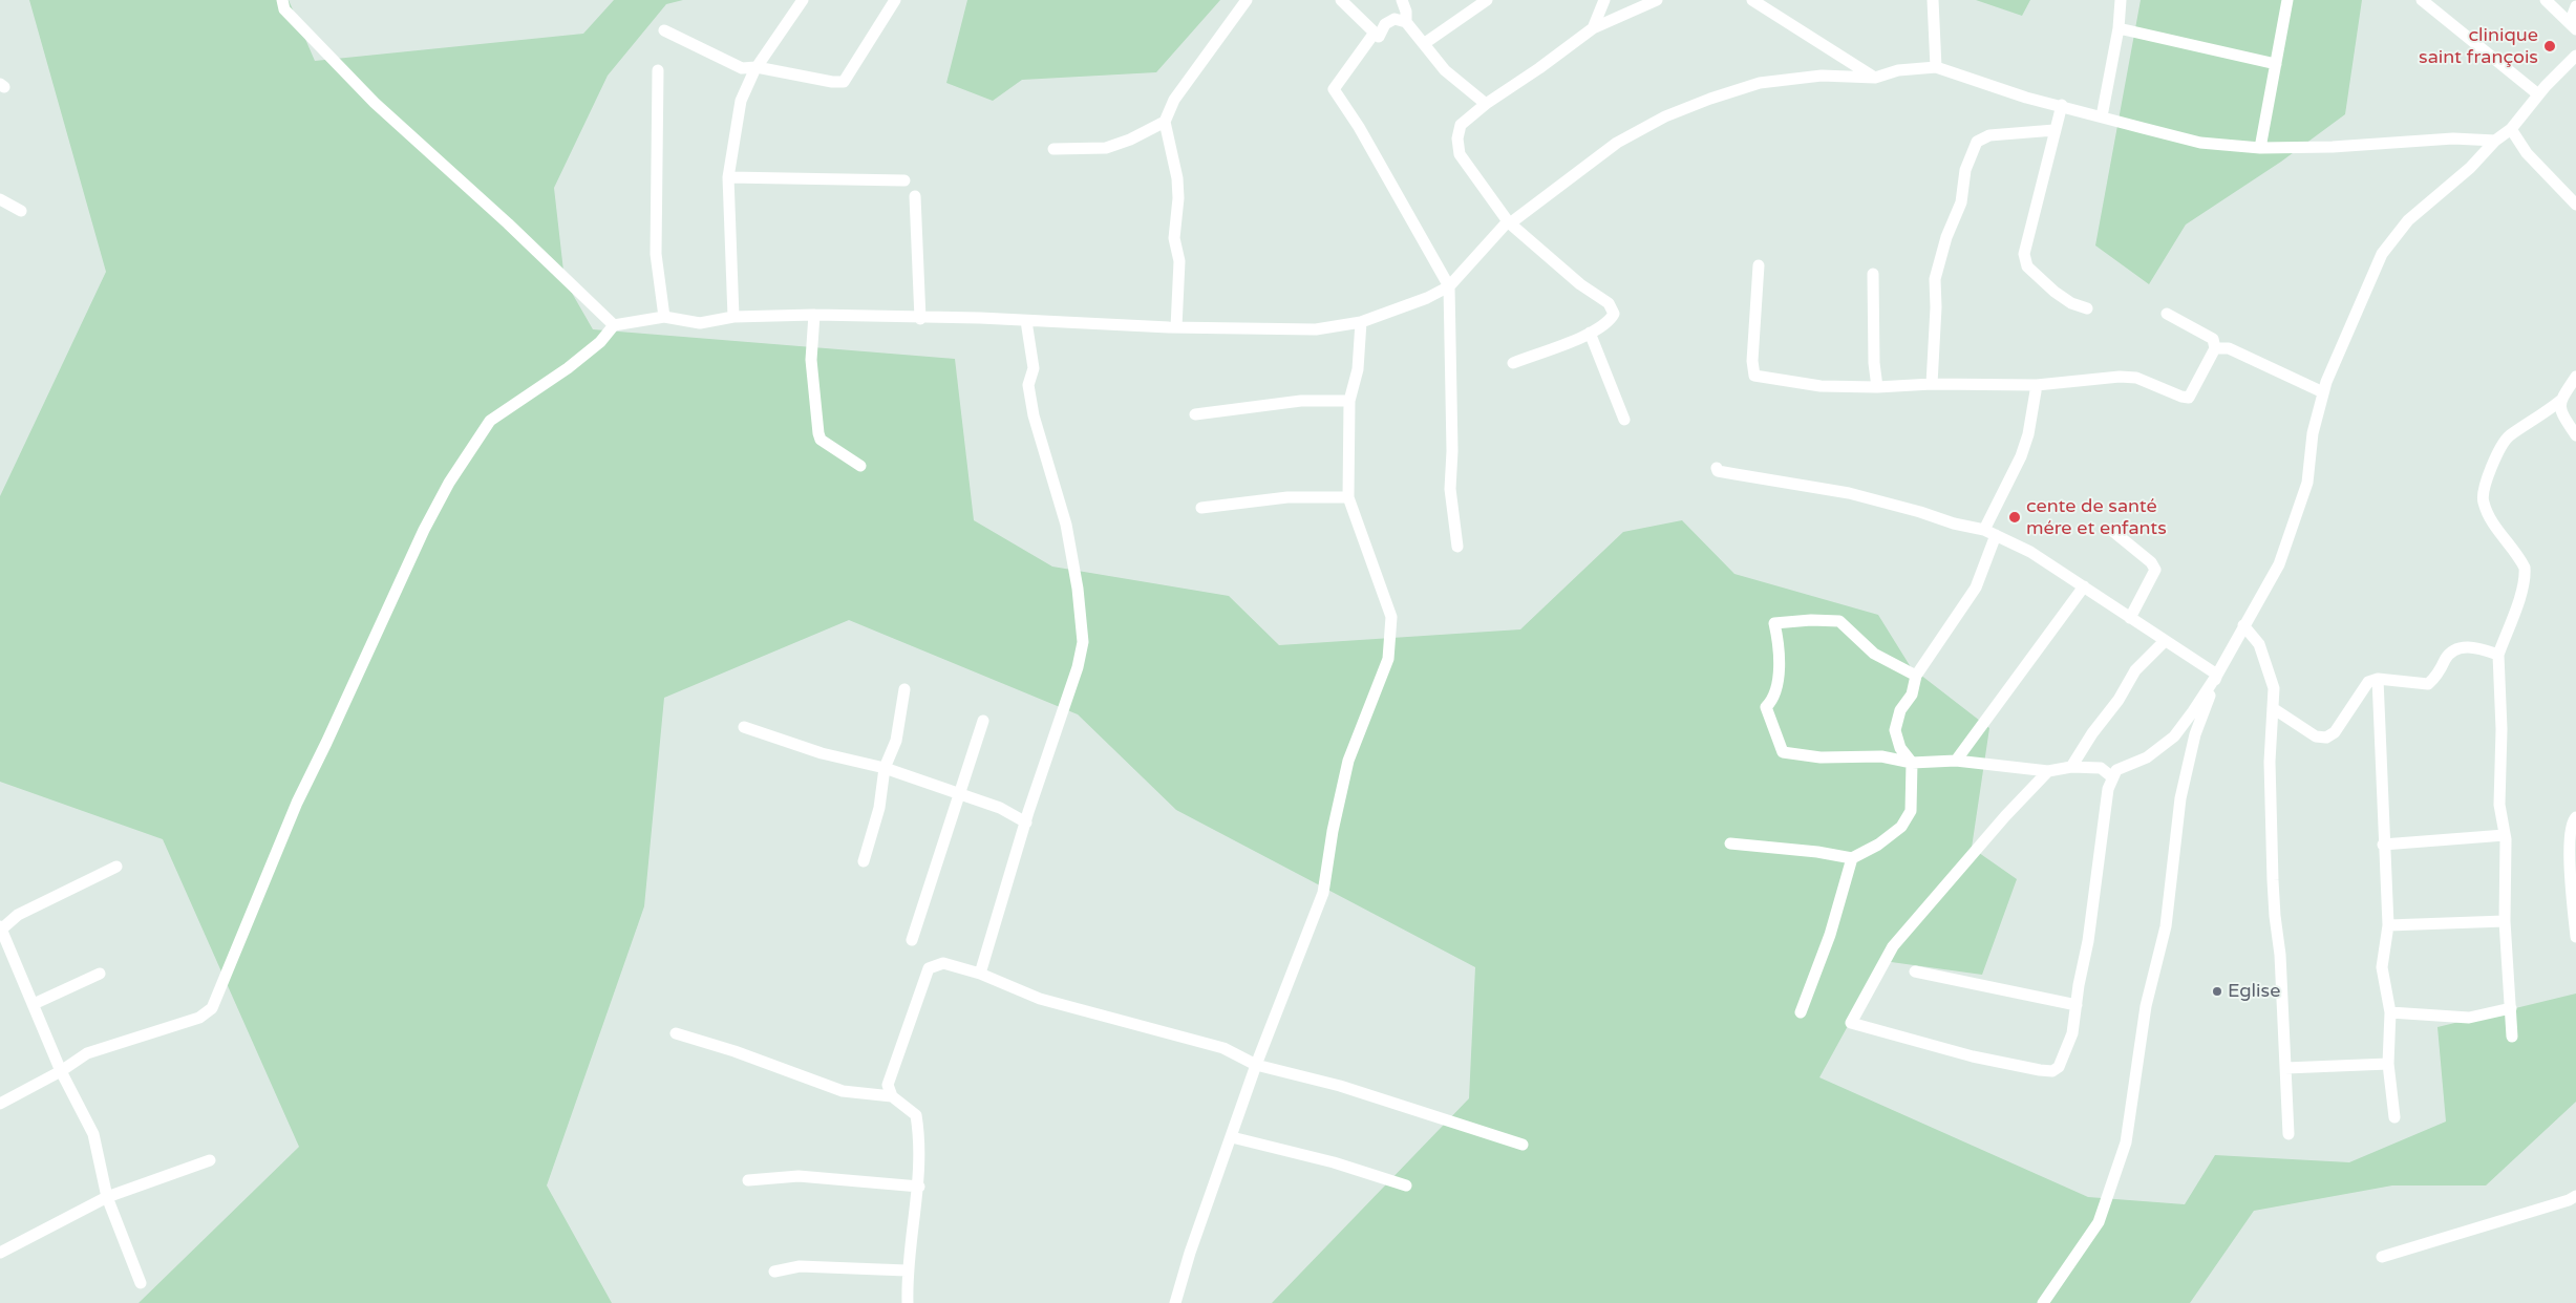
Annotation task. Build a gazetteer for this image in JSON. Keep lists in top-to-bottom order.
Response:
{
  "places": ["clinique saint françois", "cente de santé mére et enfants", "Eglise"]
}
